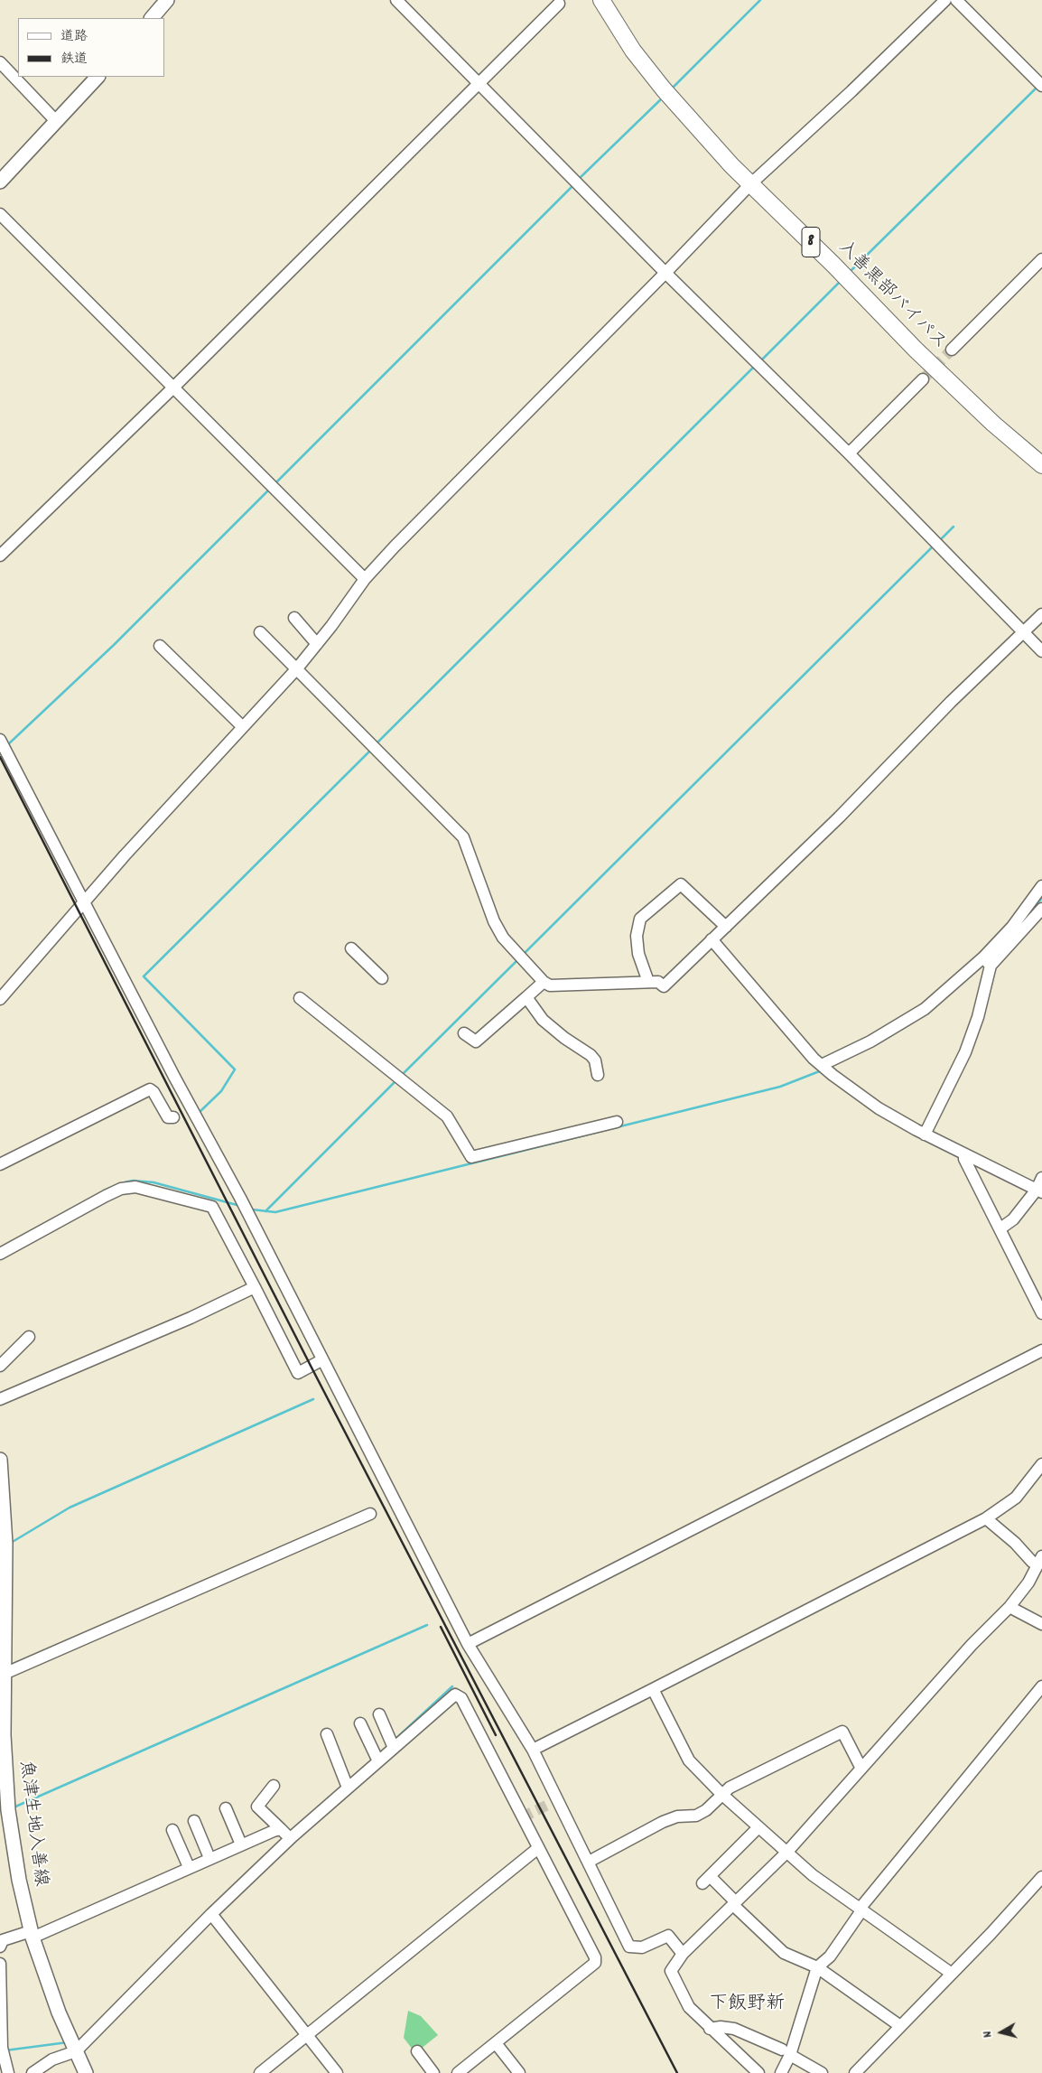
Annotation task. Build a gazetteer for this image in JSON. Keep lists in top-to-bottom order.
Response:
{
  "streets": {
    "highway": ["8", "入善黒部バイパス"],
    "main road": ["魚津生地入善線"]
  },
  "districts": ["下飯野新"],
  "legend": ["道路", "鉄道"],
  "north": "left"
}
